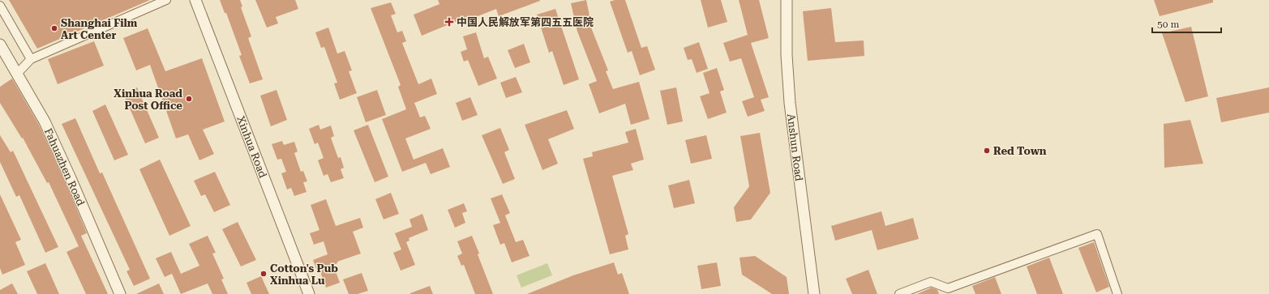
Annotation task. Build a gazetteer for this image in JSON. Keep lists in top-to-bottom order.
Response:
{
  "streets": {
    "street": ["Xinhua Road", "Anshun Road", "Fahuazhen Road"]
  },
  "places": {
    "health": ["中国人民解放军第四五五医院"],
    "other": [
      "Shanghai Film Art Center",
      "Xinhua Road Post Office",
      "Red Town",
      "Cotton's Pub Xinhua Lu"
    ]
  },
  "scale_bar": "50 m"
}
